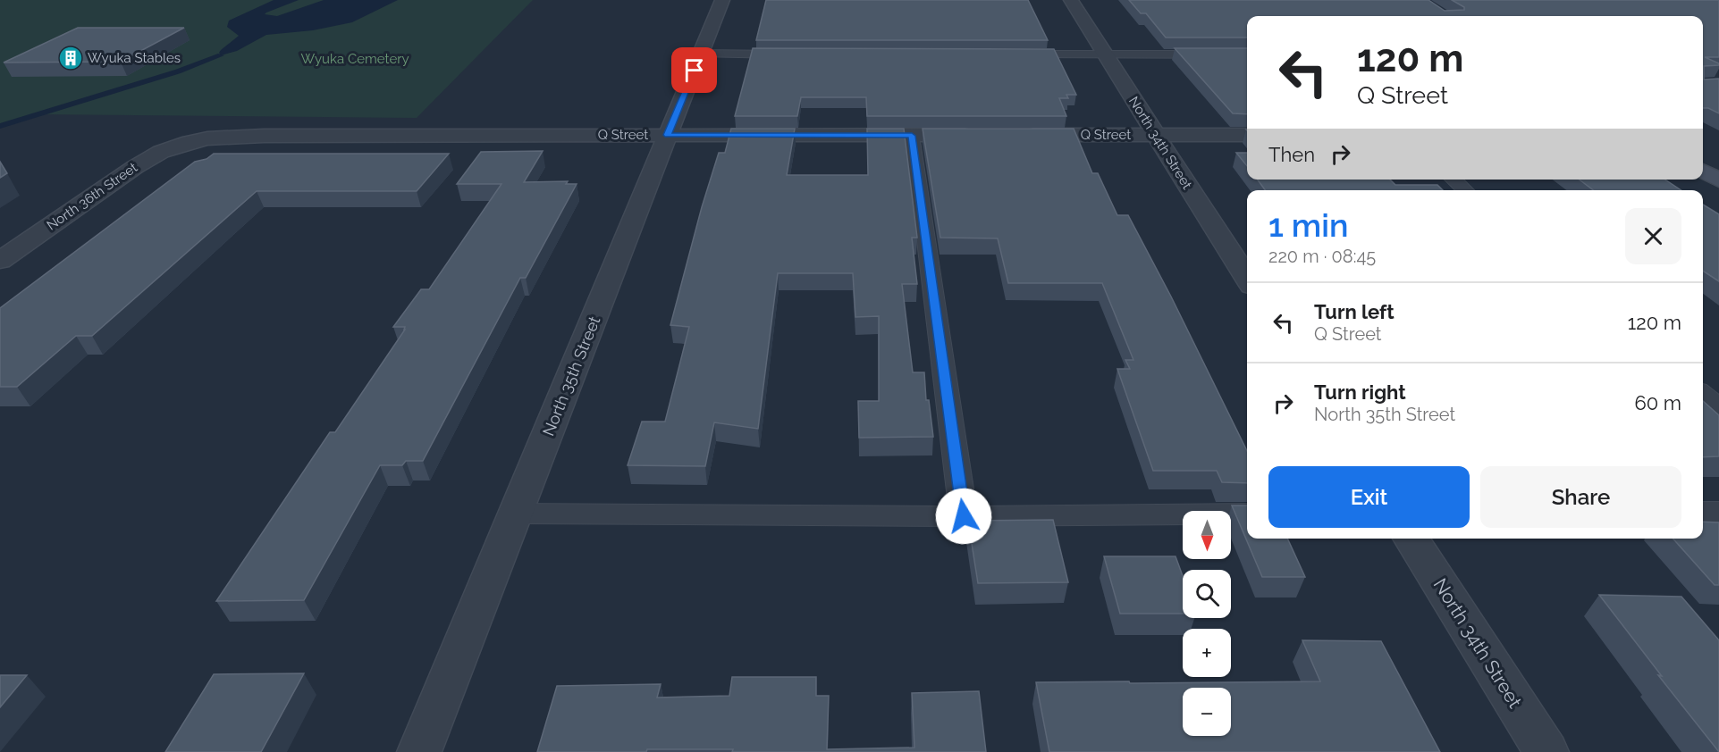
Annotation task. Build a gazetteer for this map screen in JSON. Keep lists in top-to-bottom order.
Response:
{
  "streets": {
    "street": [
      "Q Street",
      "North 34th Street",
      "North 36th Street",
      "North 35th Street"
    ]
  },
  "crossings": [
    ["Q Street", "North 34th Street"],
    ["Q Street", "North 36th Street"],
    ["Q Street", "North 35th Street"]
  ],
  "parks": ["Wyuka Cemetery"],
  "places": {
    "building": ["Wyuka Stables"]
  },
  "north": "bottom",
  "page": {
    "turn": ["120 m", "Q Street"],
    "then": "Then",
    "heading": ["1 min", "220 m · 08:45"],
    "list": [
      {
        "name": "Turn left",
        "note": "Q Street",
        "value": "120 m"
      },
      {
        "name": "Turn right",
        "note": "North 35th Street",
        "value": "60 m"
      }
    ],
    "buttons": ["Exit", "Share"],
    "map_buttons": ["+", "−"]
  }
}
